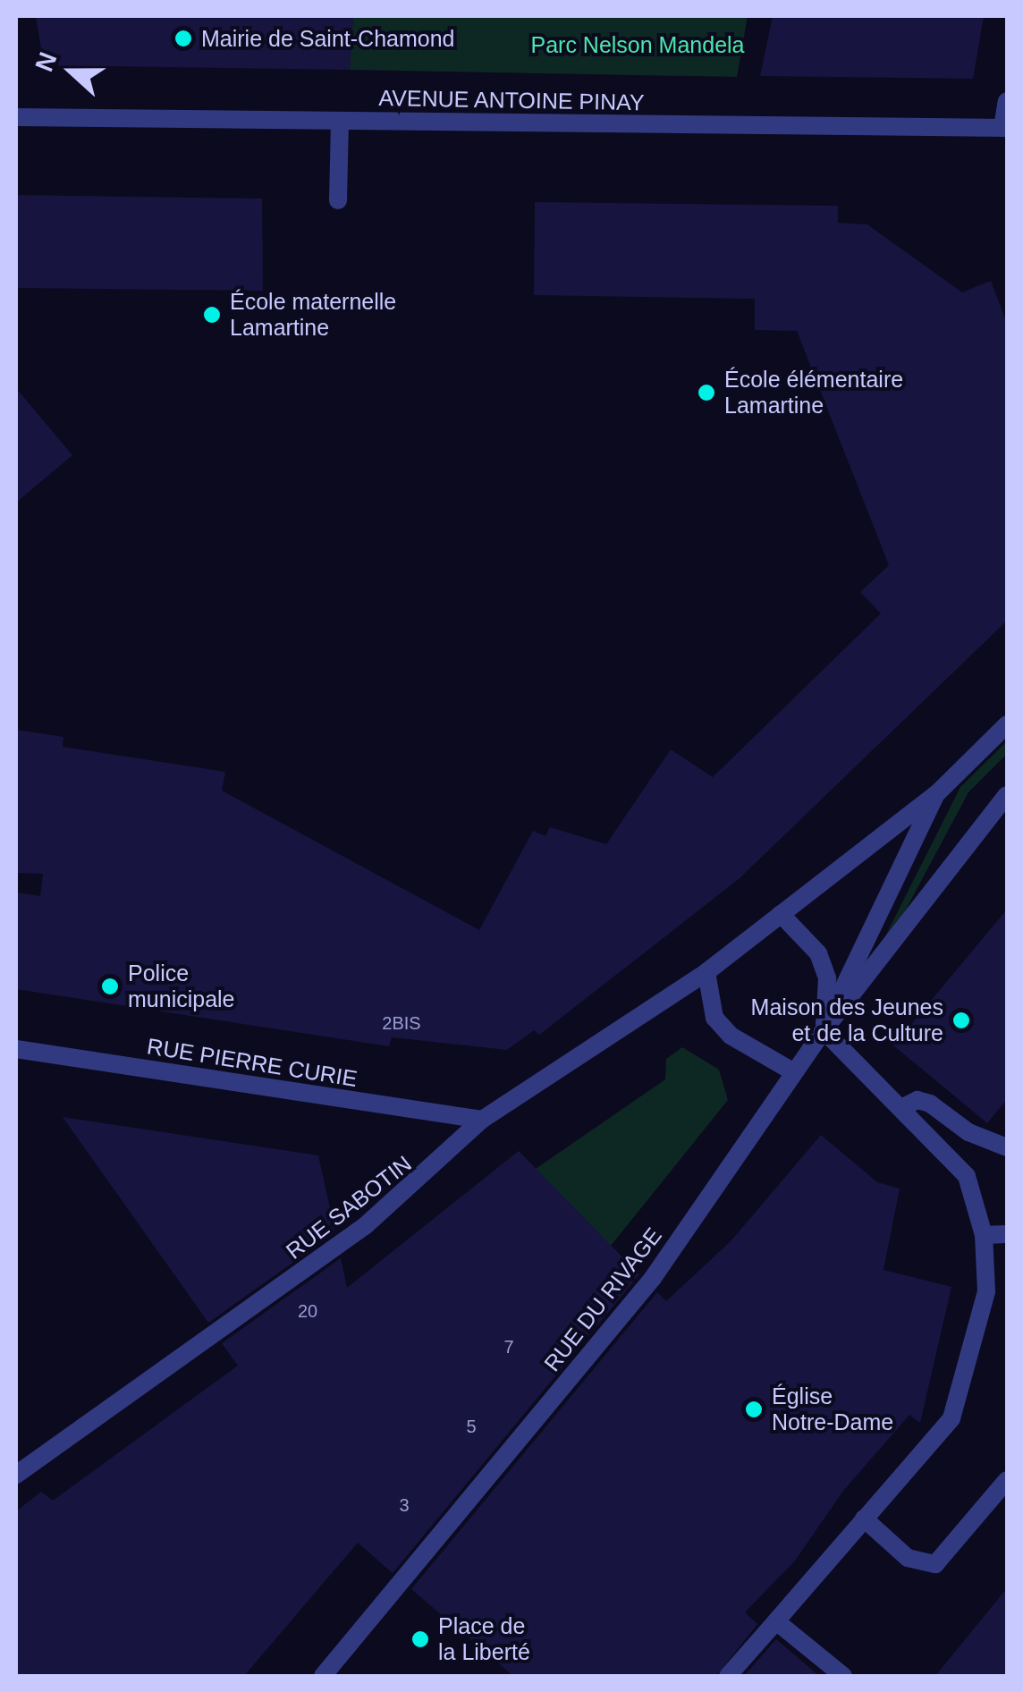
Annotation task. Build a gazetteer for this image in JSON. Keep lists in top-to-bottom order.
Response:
{
  "streets": {
    "street": [
      "AVENUE ANTOINE PINAY",
      "RUE PIERRE CURIE",
      "RUE SABOTIN",
      "RUE DU RIVAGE"
    ]
  },
  "crossings": [
    ["RUE PIERRE CURIE", "RUE SABOTIN"],
    ["RUE SABOTIN", "RUE DU RIVAGE"]
  ],
  "parks": ["Parc Nelson Mandela"],
  "places": [
    "Mairie de Saint-Chamond",
    "École maternelle Lamartine",
    "École élémentaire Lamartine",
    "Police municipale",
    "Maison des Jeunes et de la Culture",
    "Église Notre-Dame",
    "Place de la Liberté"
  ],
  "house_numbers": [
    "2BIS",
    "20",
    "7",
    "5",
    "3"
  ],
  "north": "left"
}
